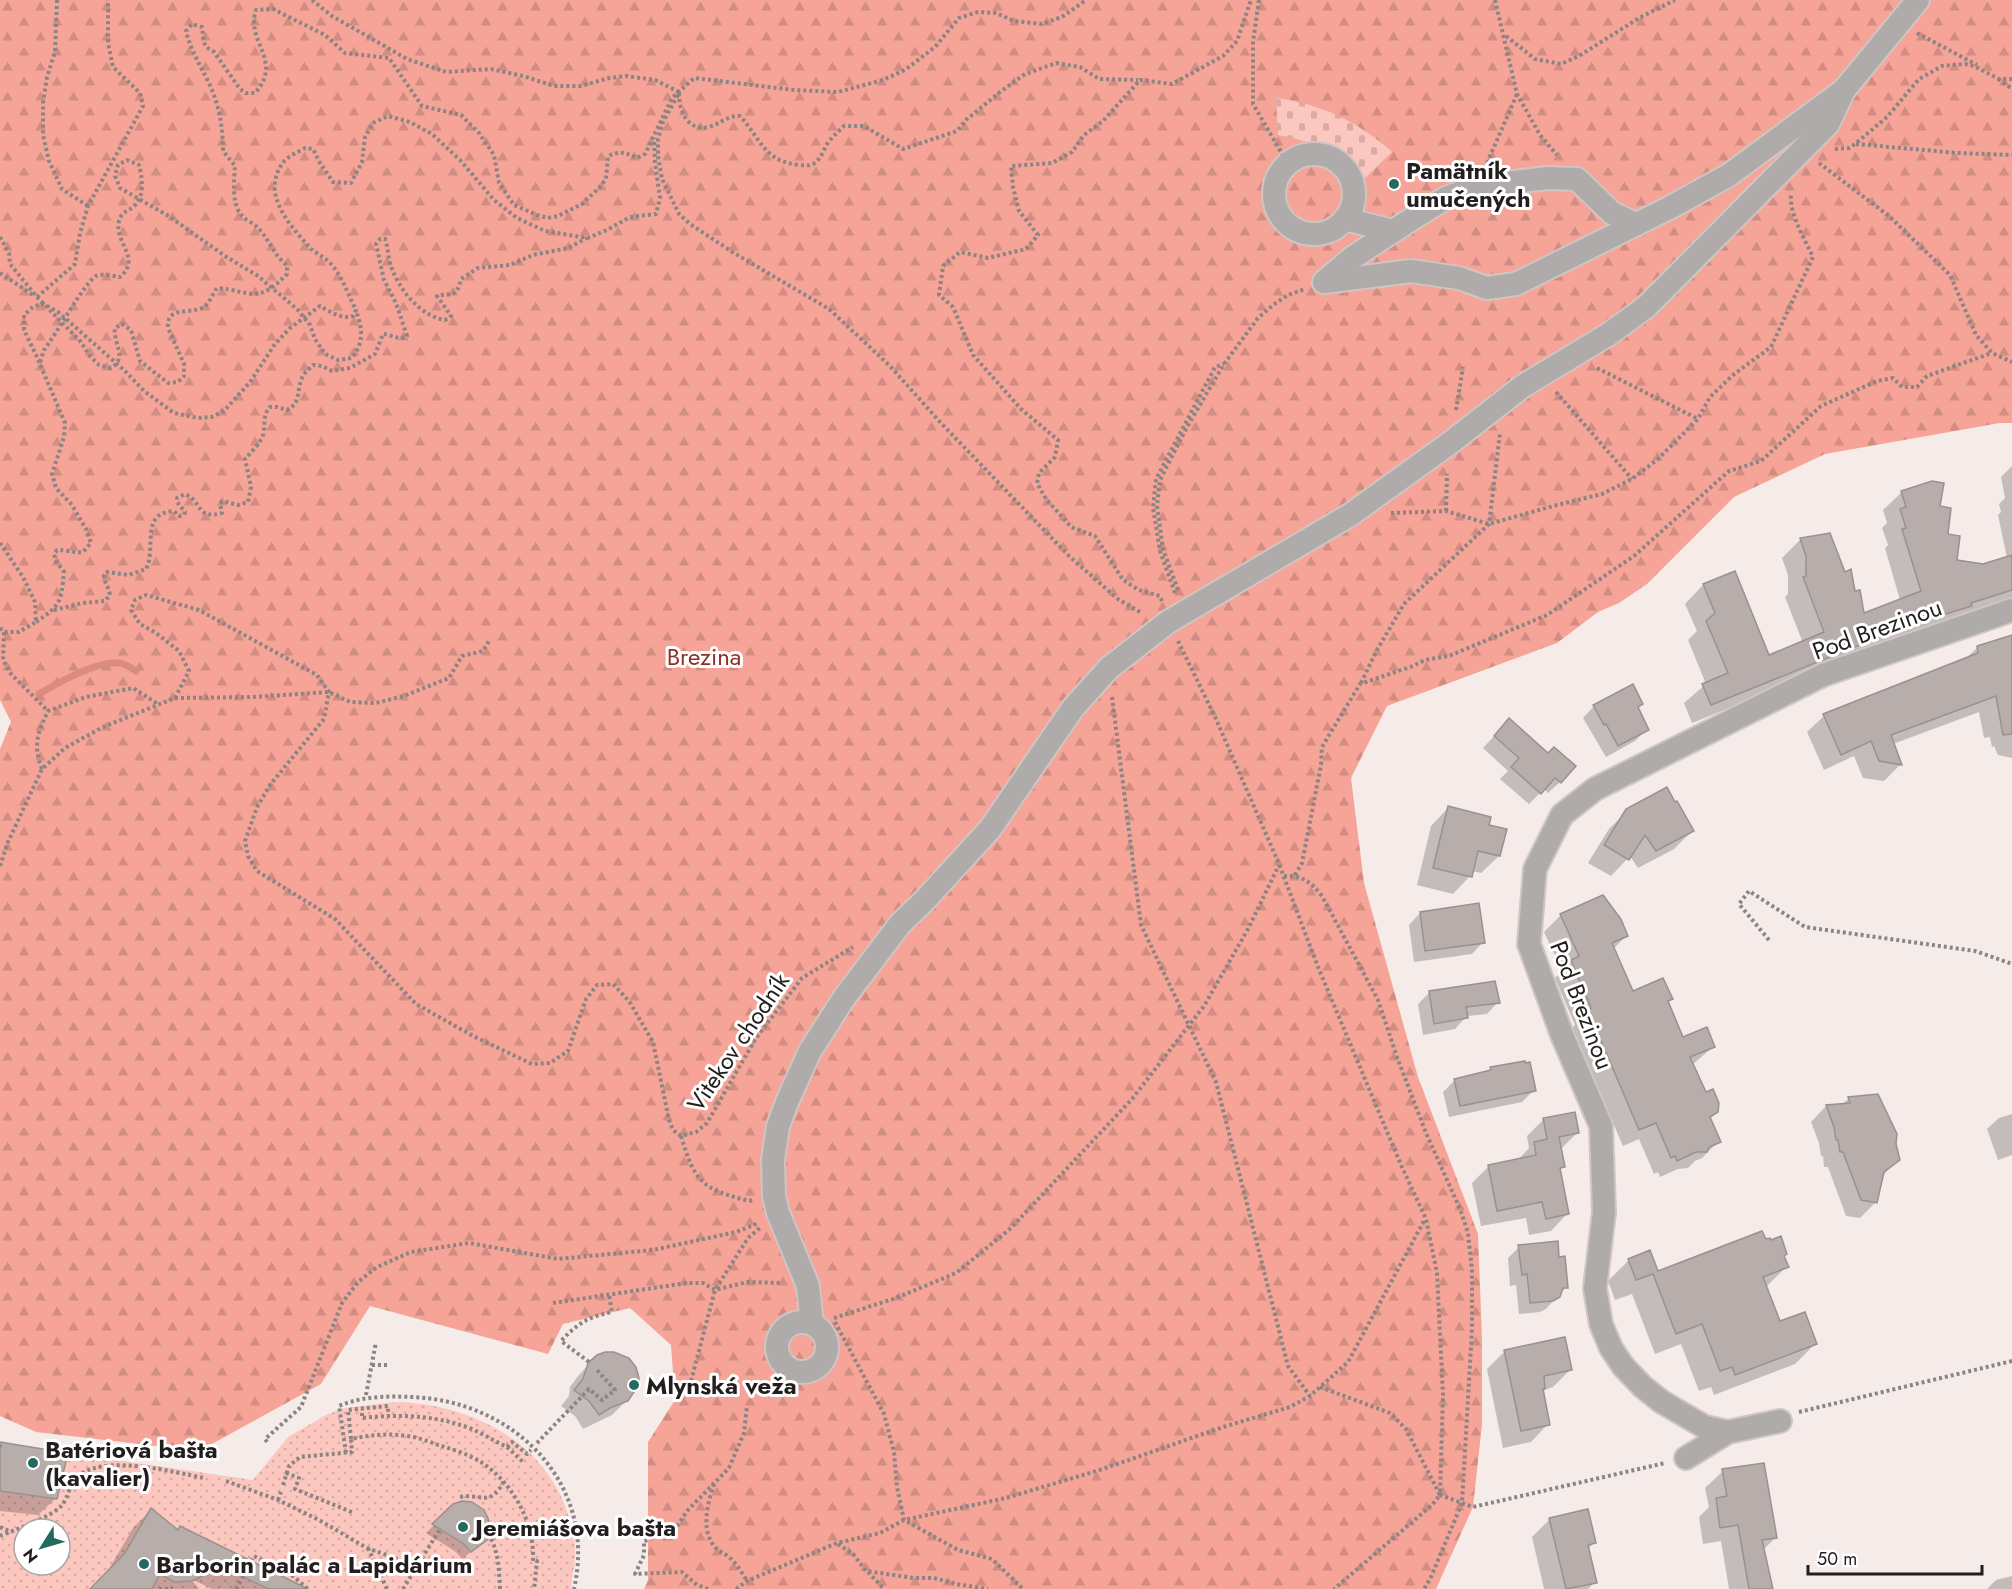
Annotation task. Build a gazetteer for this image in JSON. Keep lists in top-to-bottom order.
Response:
{
  "streets": {
    "street": ["Pod Brezinou"],
    "path": ["Vitekov chodník"]
  },
  "parks": ["Brezina"],
  "places": [
    "Pamätník umučených",
    "Mlynská veža",
    "Batériová bašta (kavalier)",
    "Jeremiášova bašta",
    "Barborin palác a Lapidárium"
  ],
  "scale_bar": "50 m",
  "north": "bottom left"
}
